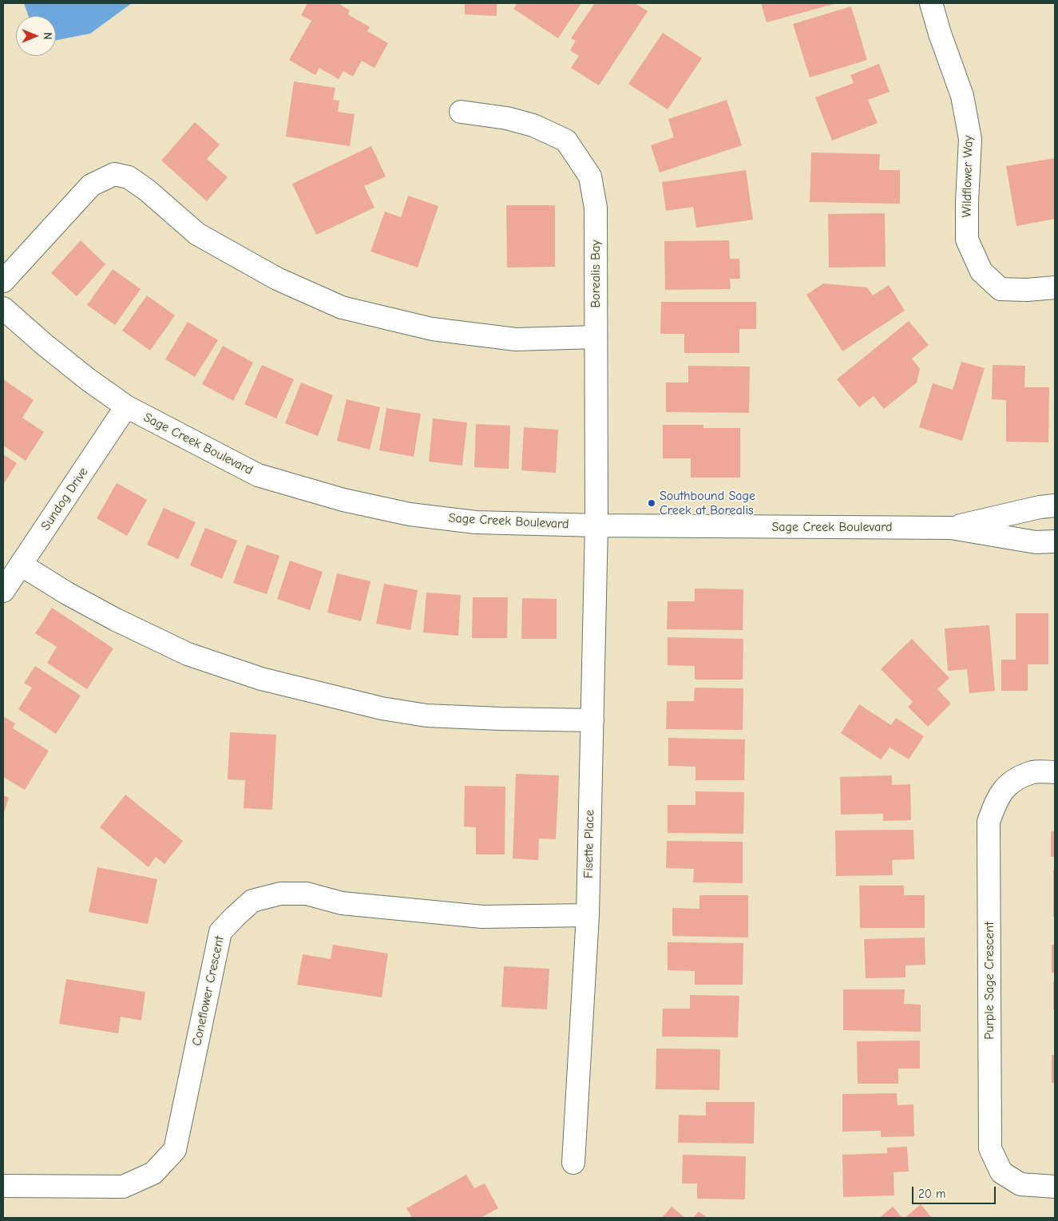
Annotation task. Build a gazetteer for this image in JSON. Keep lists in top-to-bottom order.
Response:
{
  "streets": {
    "street": [
      "Wildflower Way",
      "Borealis Bay",
      "Sage Creek Boulevard",
      "Sundog Drive",
      "Fisette Place",
      "Purple Sage Crescent",
      "Coneflower Crescent"
    ]
  },
  "crossings": [
    ["Borealis Bay", "Sage Creek Boulevard"],
    ["Borealis Bay", "Fisette Place"],
    ["Sage Creek Boulevard", "Sundog Drive"],
    ["Sage Creek Boulevard", "Fisette Place"],
    ["Fisette Place", "Coneflower Crescent"]
  ],
  "places": ["Southbound Sage Creek at Borealis"],
  "scale_bar": "20 m",
  "north": "right"
}
